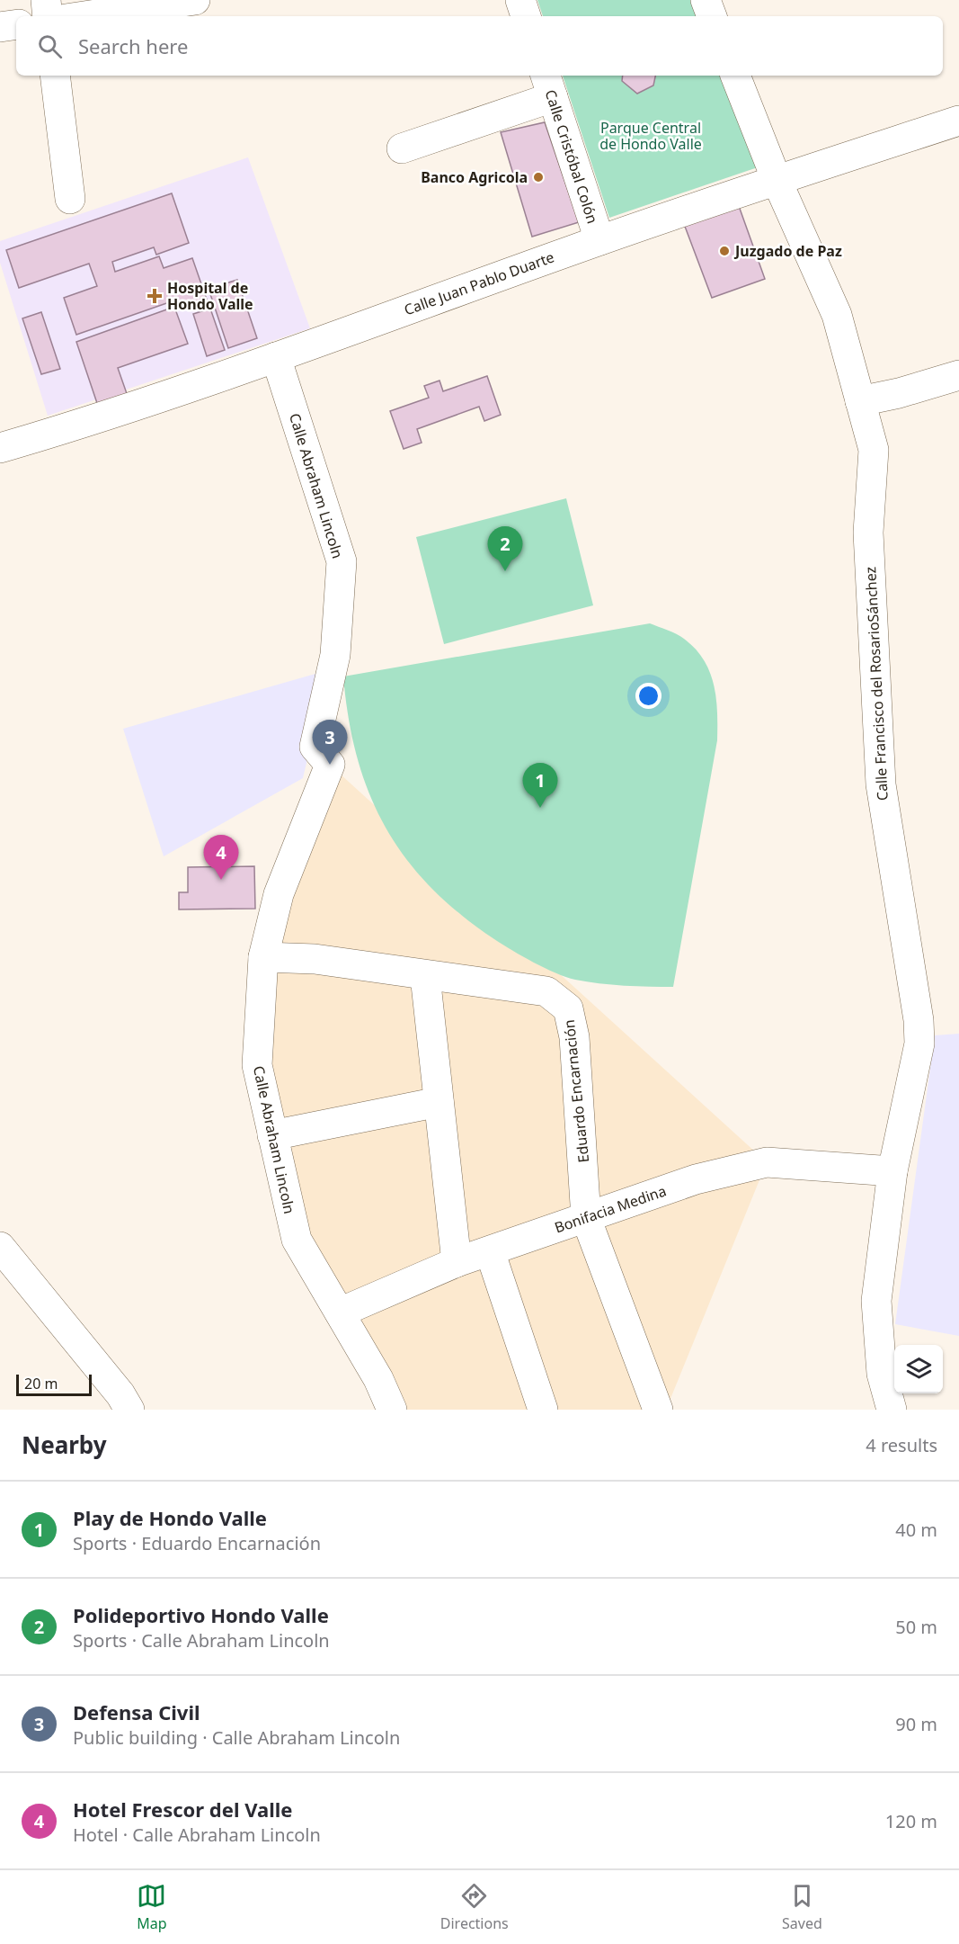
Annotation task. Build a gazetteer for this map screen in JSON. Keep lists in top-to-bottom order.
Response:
{
  "streets": {
    "street": [
      "Calle Cristóbal Colón",
      "Calle Juan Pablo Duarte",
      "Calle Abraham Lincoln",
      "Calle Francisco del RosarioSánchez",
      "Eduardo Encarnación",
      "Bonifacia Medina"
    ]
  },
  "crossings": [
    ["Calle Cristóbal Colón", "Calle Juan Pablo Duarte"],
    ["Calle Juan Pablo Duarte", "Calle Abraham Lincoln"],
    ["Calle Juan Pablo Duarte", "Calle Francisco del RosarioSánchez"],
    ["Calle Abraham Lincoln", "Eduardo Encarnación"],
    ["Calle Abraham Lincoln", "Bonifacia Medina"],
    ["Calle Francisco del RosarioSánchez", "Bonifacia Medina"],
    ["Eduardo Encarnación", "Bonifacia Medina"]
  ],
  "parks": ["Parque Central de Hondo Valle"],
  "places": {
    "other": ["Banco Agricola", "Juzgado de Paz"],
    "health": ["Hospital de Hondo Valle"]
  },
  "scale_bar": "20 m",
  "page": {
    "search": "Search here",
    "pins": [
      "2",
      "3",
      "1",
      "4"
    ],
    "scale": "20 m",
    "heading": ["Nearby", "4 results"],
    "list": [
      {
        "mark": "1",
        "name": "Play de Hondo Valle",
        "note": "Sports · Eduardo Encarnación",
        "value": "40 m"
      },
      {
        "mark": "2",
        "name": "Polideportivo Hondo Valle",
        "note": "Sports · Calle Abraham Lincoln",
        "value": "50 m"
      },
      {
        "mark": "3",
        "name": "Defensa Civil",
        "note": "Public building · Calle Abraham Lincoln",
        "value": "90 m"
      },
      {
        "mark": "4",
        "name": "Hotel Frescor del Valle",
        "note": "Hotel · Calle Abraham Lincoln",
        "value": "120 m"
      }
    ],
    "nav": ["Map", "Directions", "Saved"]
  }
}
